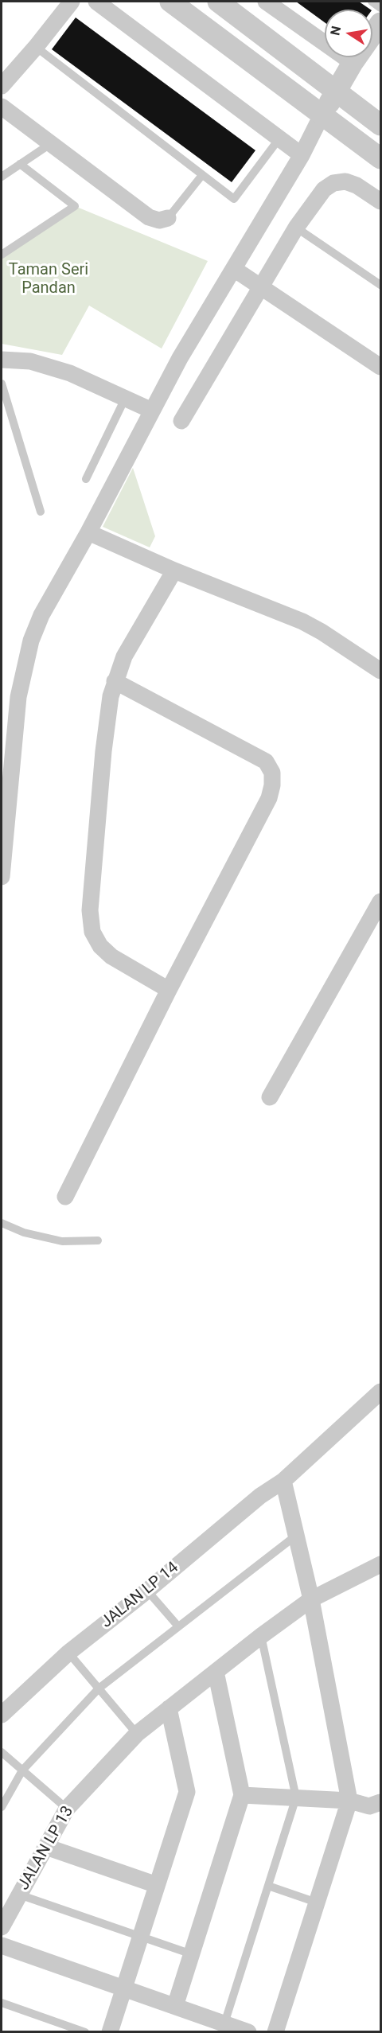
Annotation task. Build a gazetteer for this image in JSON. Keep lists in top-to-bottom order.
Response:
{
  "streets": {
    "street": ["JALAN LP 14", "JALAN LP 13"]
  },
  "parks": ["Taman Seri Pandan"],
  "north": "left"
}
